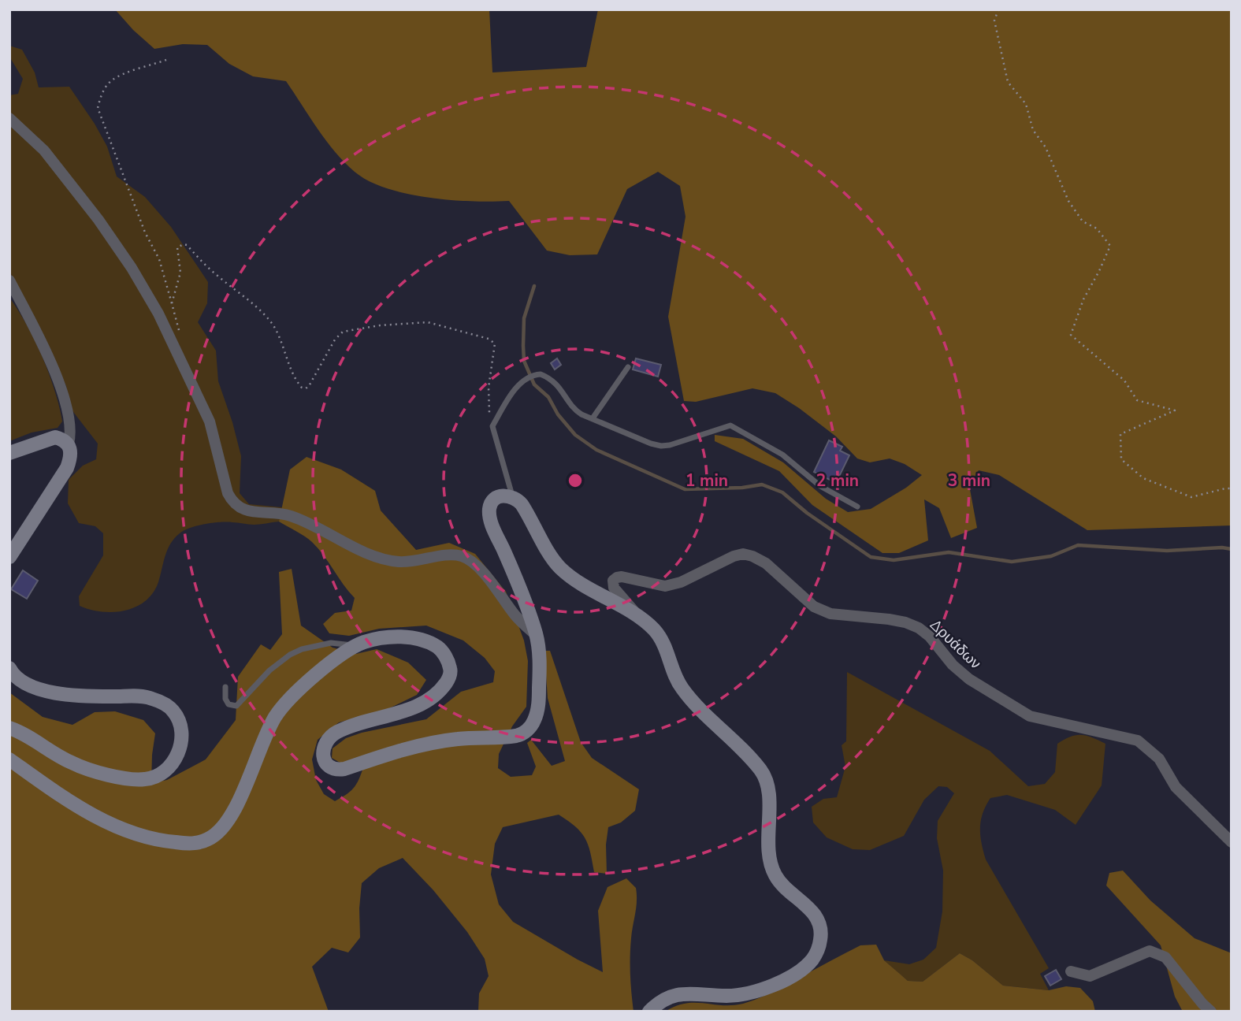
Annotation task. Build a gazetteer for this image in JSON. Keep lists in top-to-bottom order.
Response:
{
  "streets": {
    "street": ["Δρυάδων"]
  },
  "rings": ["1 min", "2 min", "3 min"]
}
